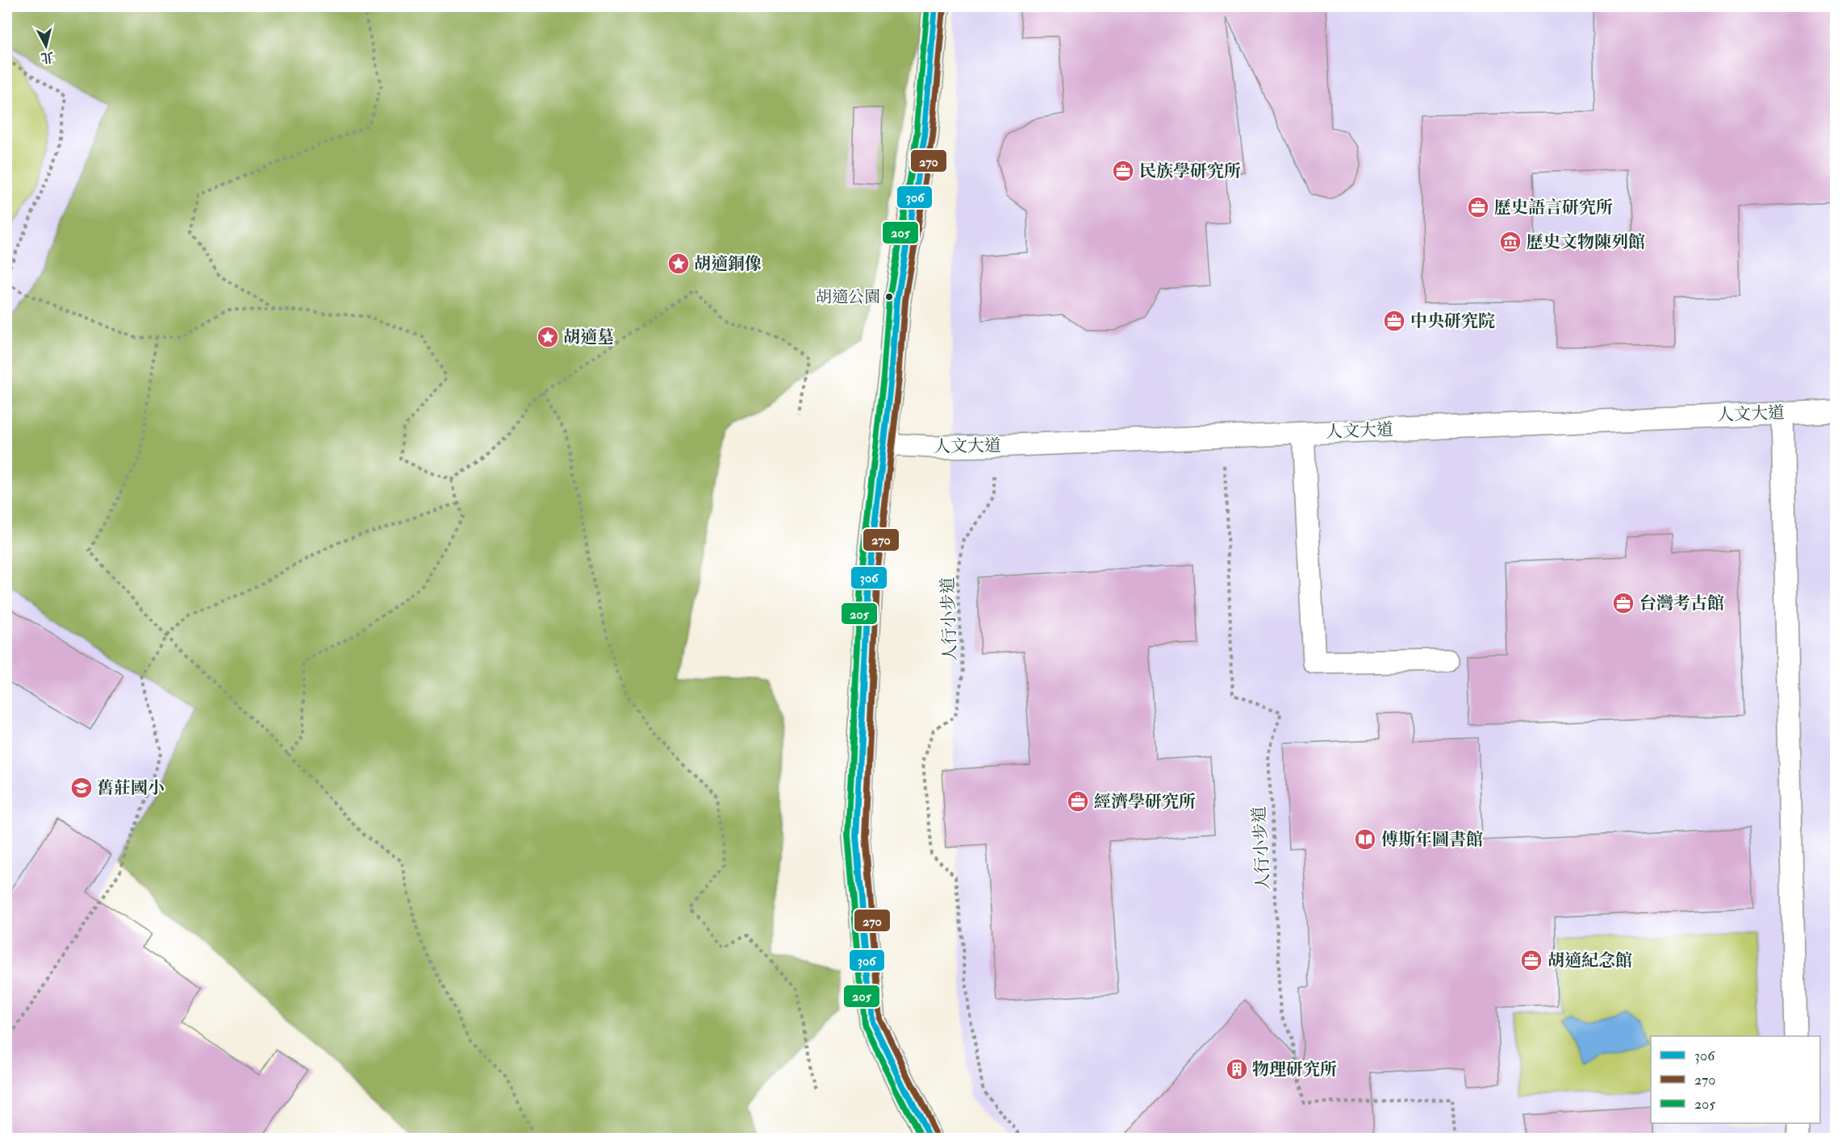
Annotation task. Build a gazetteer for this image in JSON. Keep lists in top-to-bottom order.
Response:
{
  "streets": {
    "lane": ["人文大道"],
    "path": ["人行小步道"]
  },
  "crossings": [
    ["人文大道", "人行小步道"]
  ],
  "places": {
    "office": [
      "民族學研究所",
      "歷史語言研究所",
      "中央研究院",
      "台灣考古館",
      "經濟學研究所",
      "胡適紀念館"
    ],
    "museum": ["歷史文物陳列館"],
    "place": ["胡適銅像", "胡適墓"],
    "other": ["胡適公園"],
    "school or university": ["舊莊國小"],
    "library": ["傅斯年圖書館"],
    "building": ["物理研究所"]
  },
  "lines": ["transit line 306", "transit line 205", "transit line 270"],
  "legend": ["306", "270", "205"],
  "north": "bottom"
}
